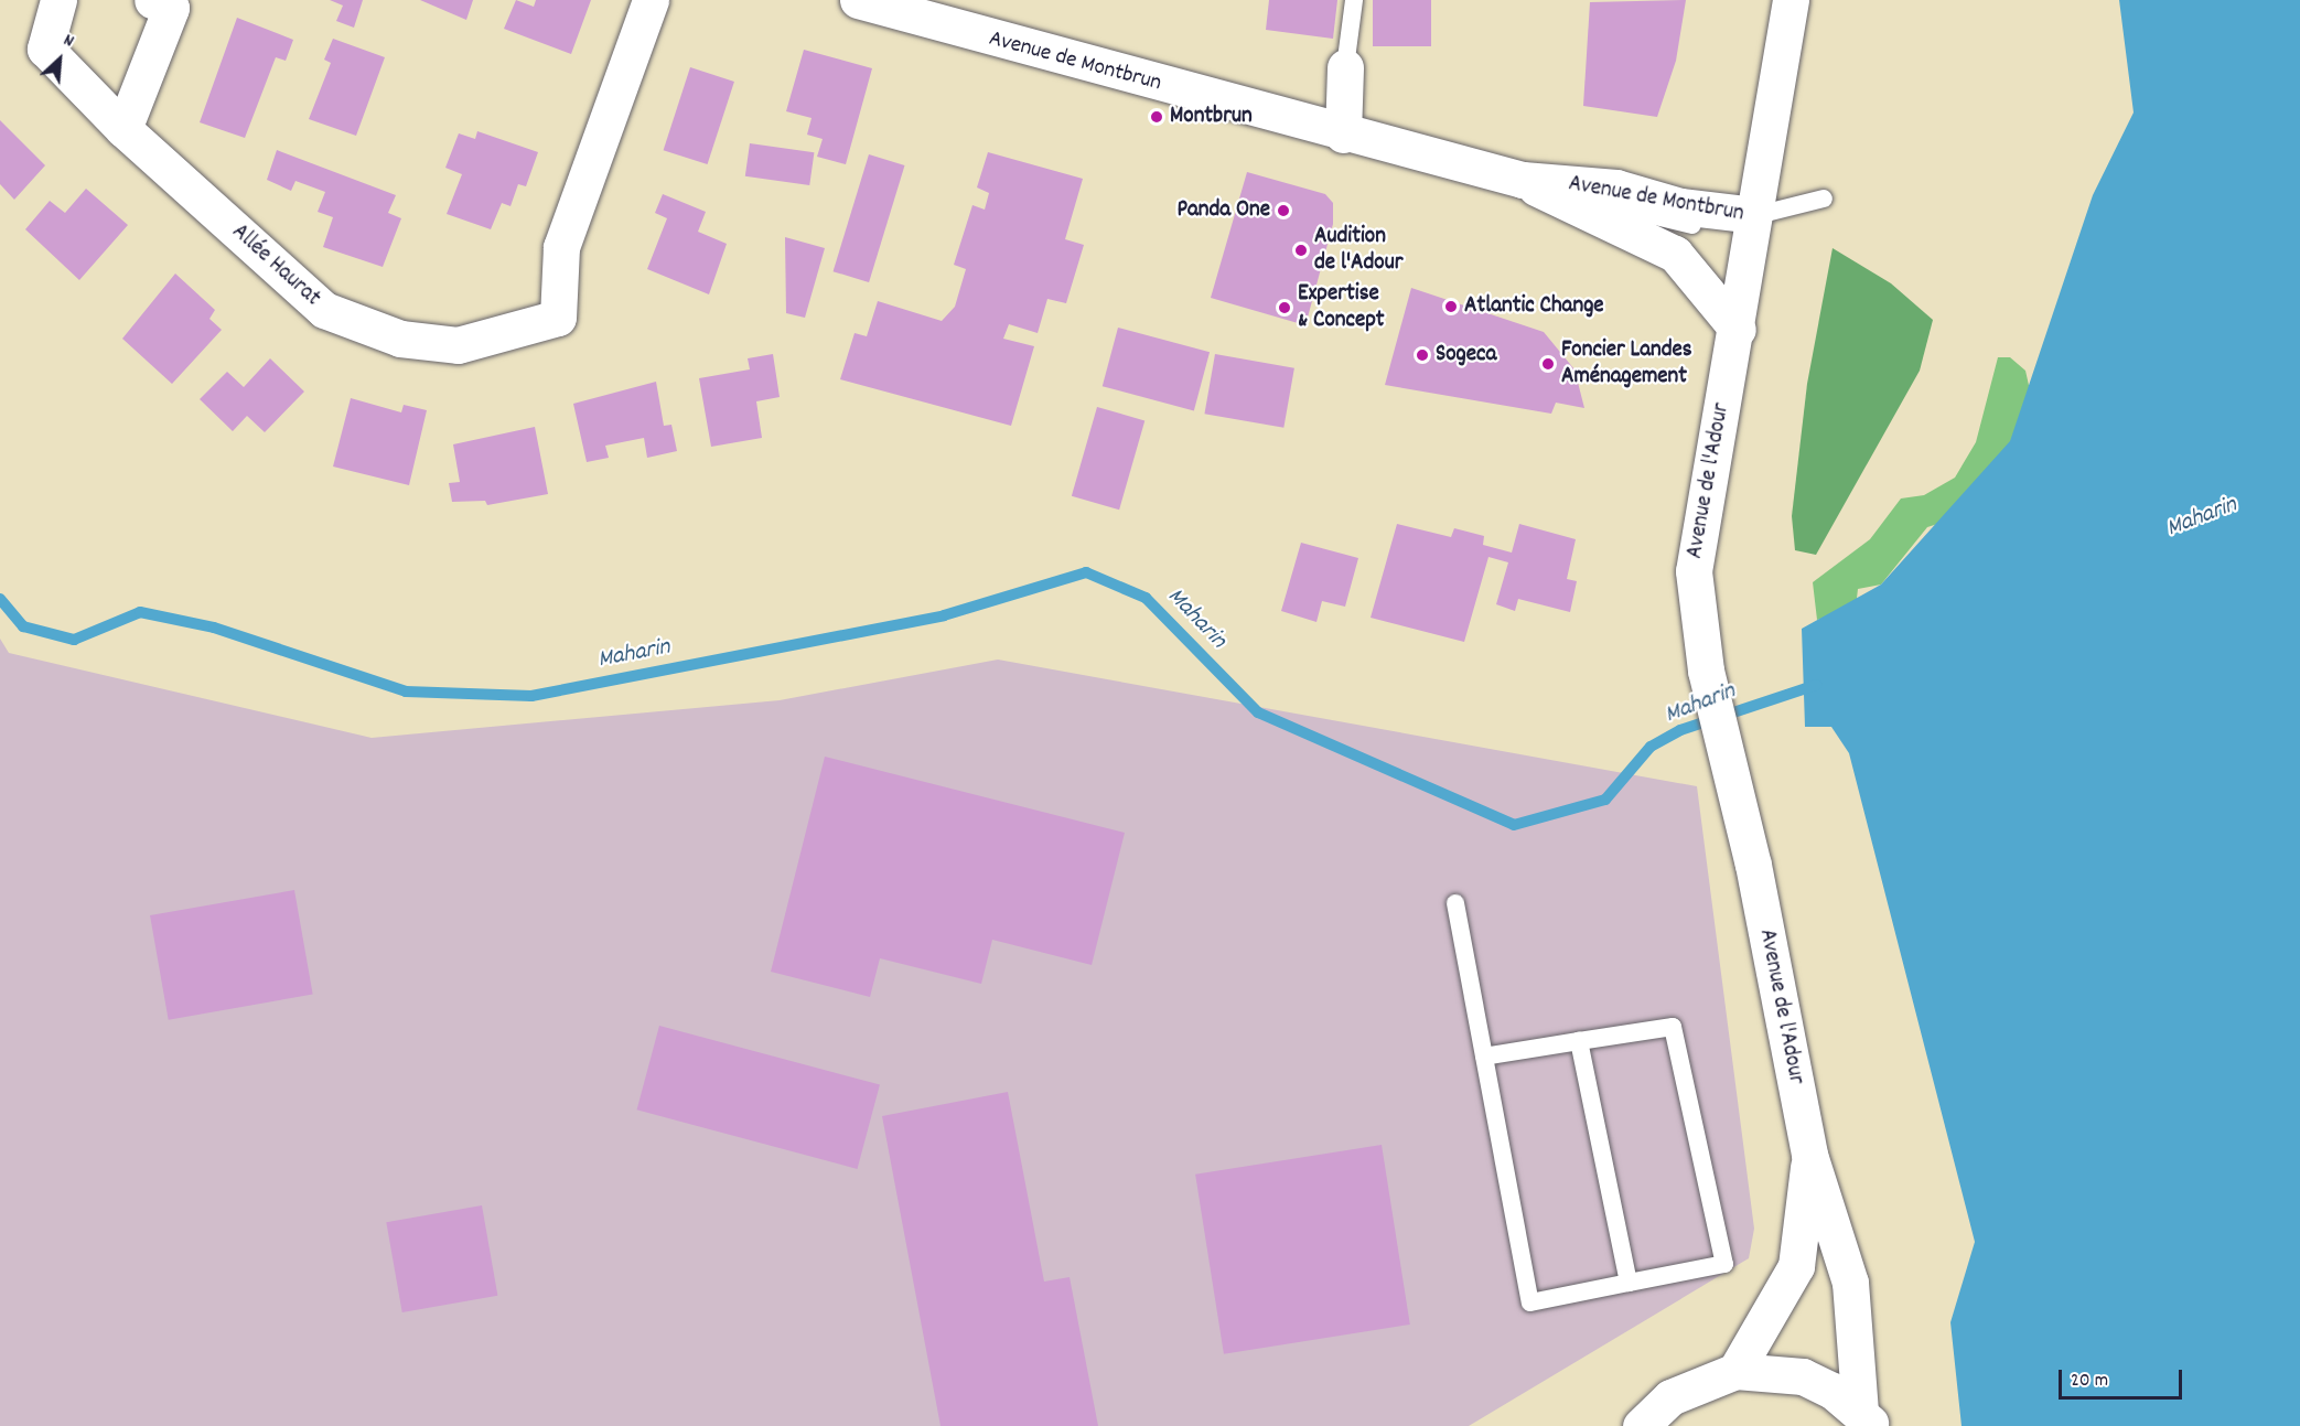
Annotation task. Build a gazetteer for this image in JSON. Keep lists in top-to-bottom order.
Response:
{
  "streets": {
    "street": ["Avenue de Montbrun", "Allée Haurat", "Avenue de l'Adour"]
  },
  "crossings": [
    ["Avenue de Montbrun", "Avenue de l'Adour"]
  ],
  "water": ["Maharin"],
  "places": [
    "Montbrun",
    "Panda One",
    "Audition de l'Adour",
    "Atlantic Change",
    "Expertise & Concept",
    "Sogeca",
    "Foncier Landes Aménagement"
  ],
  "scale_bar": "20 m",
  "north": "top right"
}
